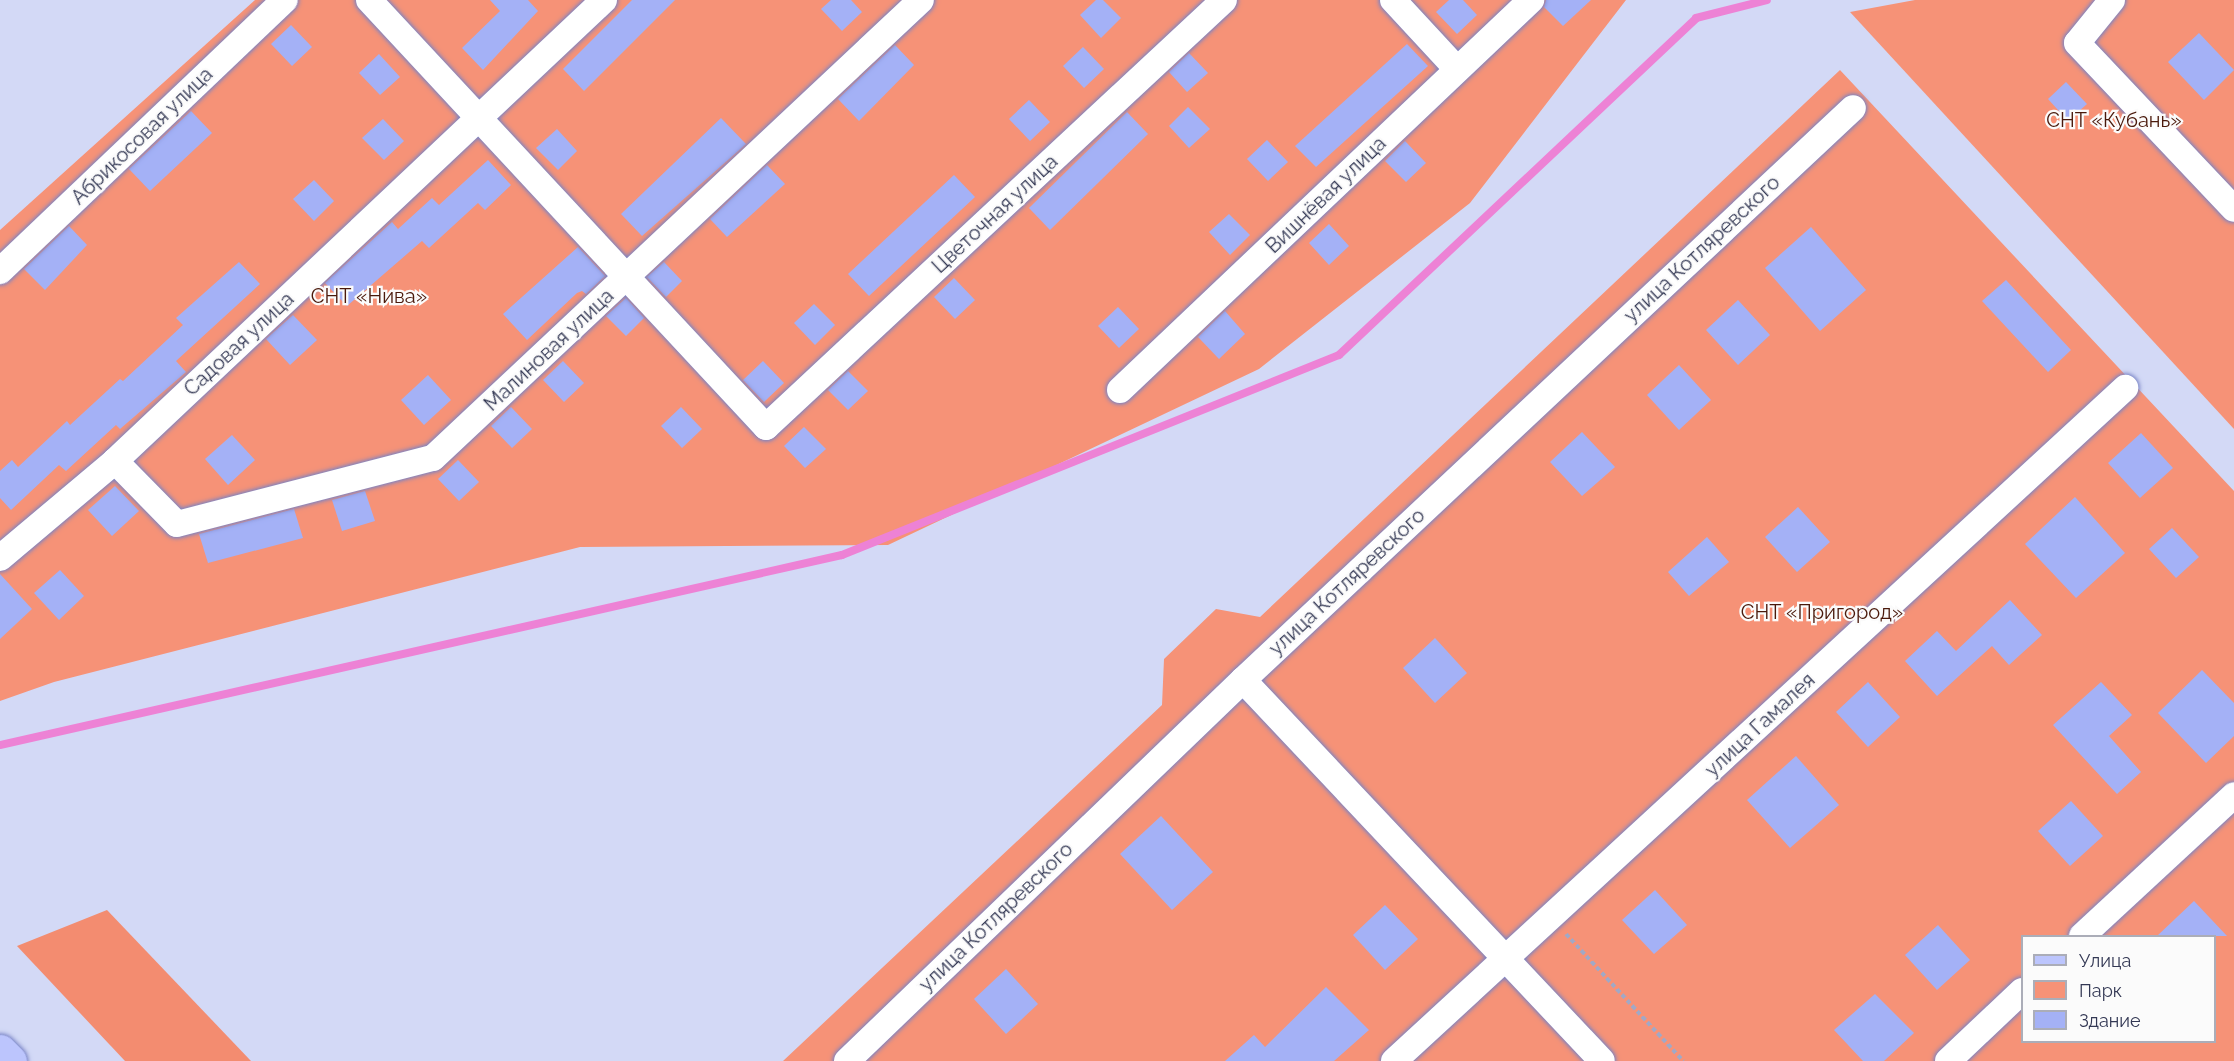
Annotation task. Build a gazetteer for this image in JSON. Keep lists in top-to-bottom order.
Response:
{
  "streets": {
    "street": [
      "Абрикосовая улица",
      "Вишнёвая улица",
      "Цветочная улица",
      "улица Котляревского",
      "Садовая улица",
      "Малиновая улица",
      "улица Гамалея"
    ]
  },
  "crossings": [
    ["Цветочная улица", "Малиновая улица"],
    ["Садовая улица", "Малиновая улица"]
  ],
  "parks": ["СНТ «Кубань»", "СНТ «Нива»", "СНТ «Пригород»"],
  "legend": ["Улица", "Парк", "Здание"]
}
